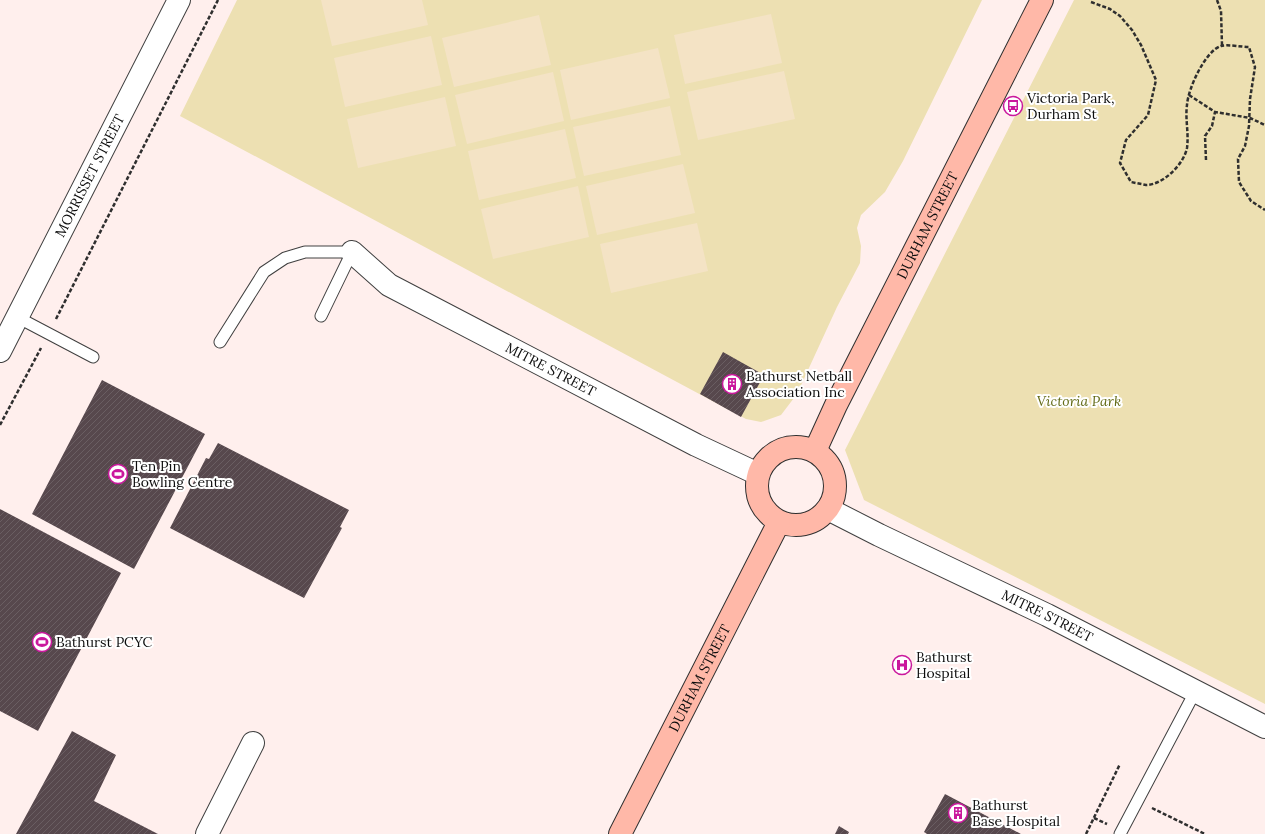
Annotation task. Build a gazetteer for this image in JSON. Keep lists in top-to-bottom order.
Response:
{
  "streets": {
    "main road": ["DURHAM STREET"],
    "street": ["MORRISSET STREET", "MITRE STREET"]
  },
  "crossings": [
    ["DURHAM STREET", "MITRE STREET"]
  ],
  "parks": ["Victoria Park"],
  "places": {
    "bus stop": ["Victoria Park, Durham St"],
    "building": ["Bathurst Netball Association Inc", "Bathurst Base Hospital"],
    "sports": ["Ten Pin Bowling Centre", "Bathurst PCYC"],
    "hospital": ["Bathurst Hospital"]
  }
}
